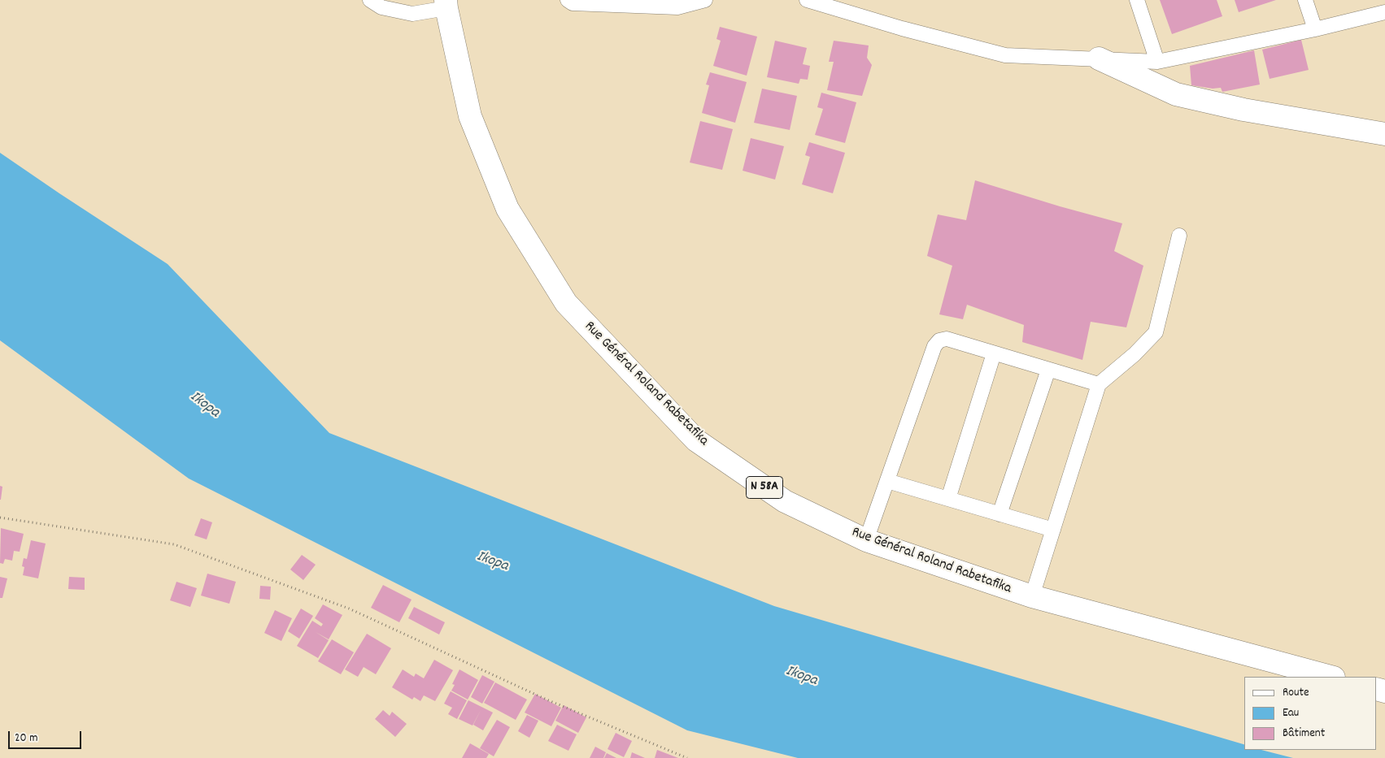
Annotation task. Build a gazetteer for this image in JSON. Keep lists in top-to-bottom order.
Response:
{
  "streets": {
    "main road": ["Rue Général Roland Rabetafika", "N 58A"]
  },
  "water": ["Ikopa"],
  "legend": ["Route", "Eau", "Bâtiment"],
  "scale_bar": "20 m"
}
